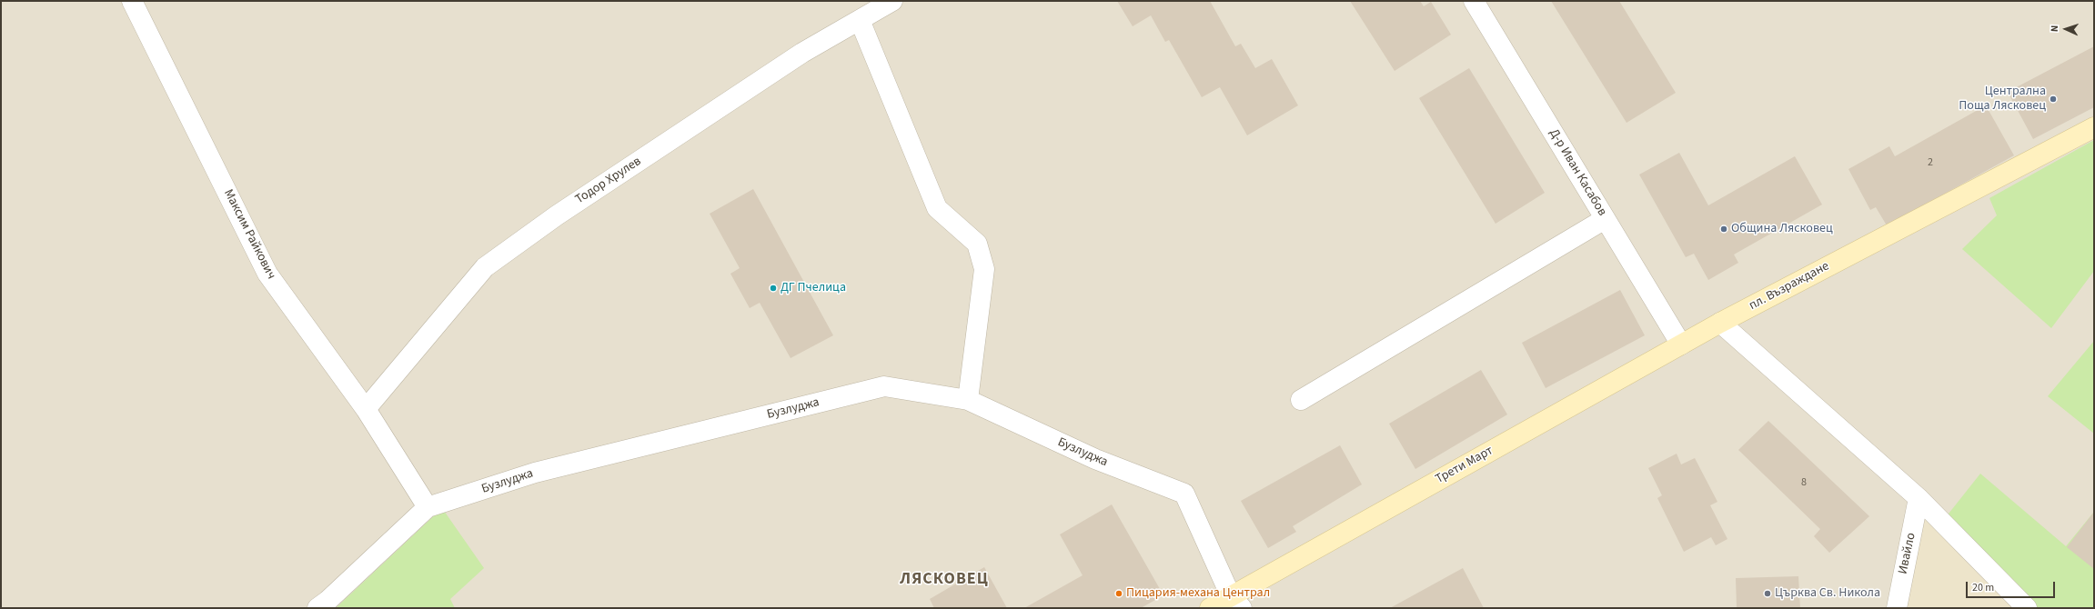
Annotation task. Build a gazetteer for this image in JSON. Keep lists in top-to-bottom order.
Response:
{
  "streets": {
    "street": [
      "Д-р Иван Касабов",
      "Тодор Хрулев",
      "Максим Райкович",
      "пл. Възраждане",
      "Бузлуджа",
      "Трети Март",
      "Ивайло"
    ]
  },
  "crossings": [
    ["Д-р Иван Касабов", "Трети Март"],
    ["Тодор Хрулев", "Максим Райкович"],
    ["Максим Райкович", "Бузлуджа"],
    ["пл. Възраждане", "Трети Март"],
    ["Бузлуджа", "Трети Март"]
  ],
  "districts": ["ЛЯСКОВЕЦ"],
  "places": [
    "Централна Поща Лясковец",
    "Община Лясковец",
    "ДГ Пчелица",
    "Пицария-механа Централ",
    "Църква Св. Никола"
  ],
  "house_numbers": ["2", "8"],
  "scale_bar": "20 m",
  "north": "left"
}
